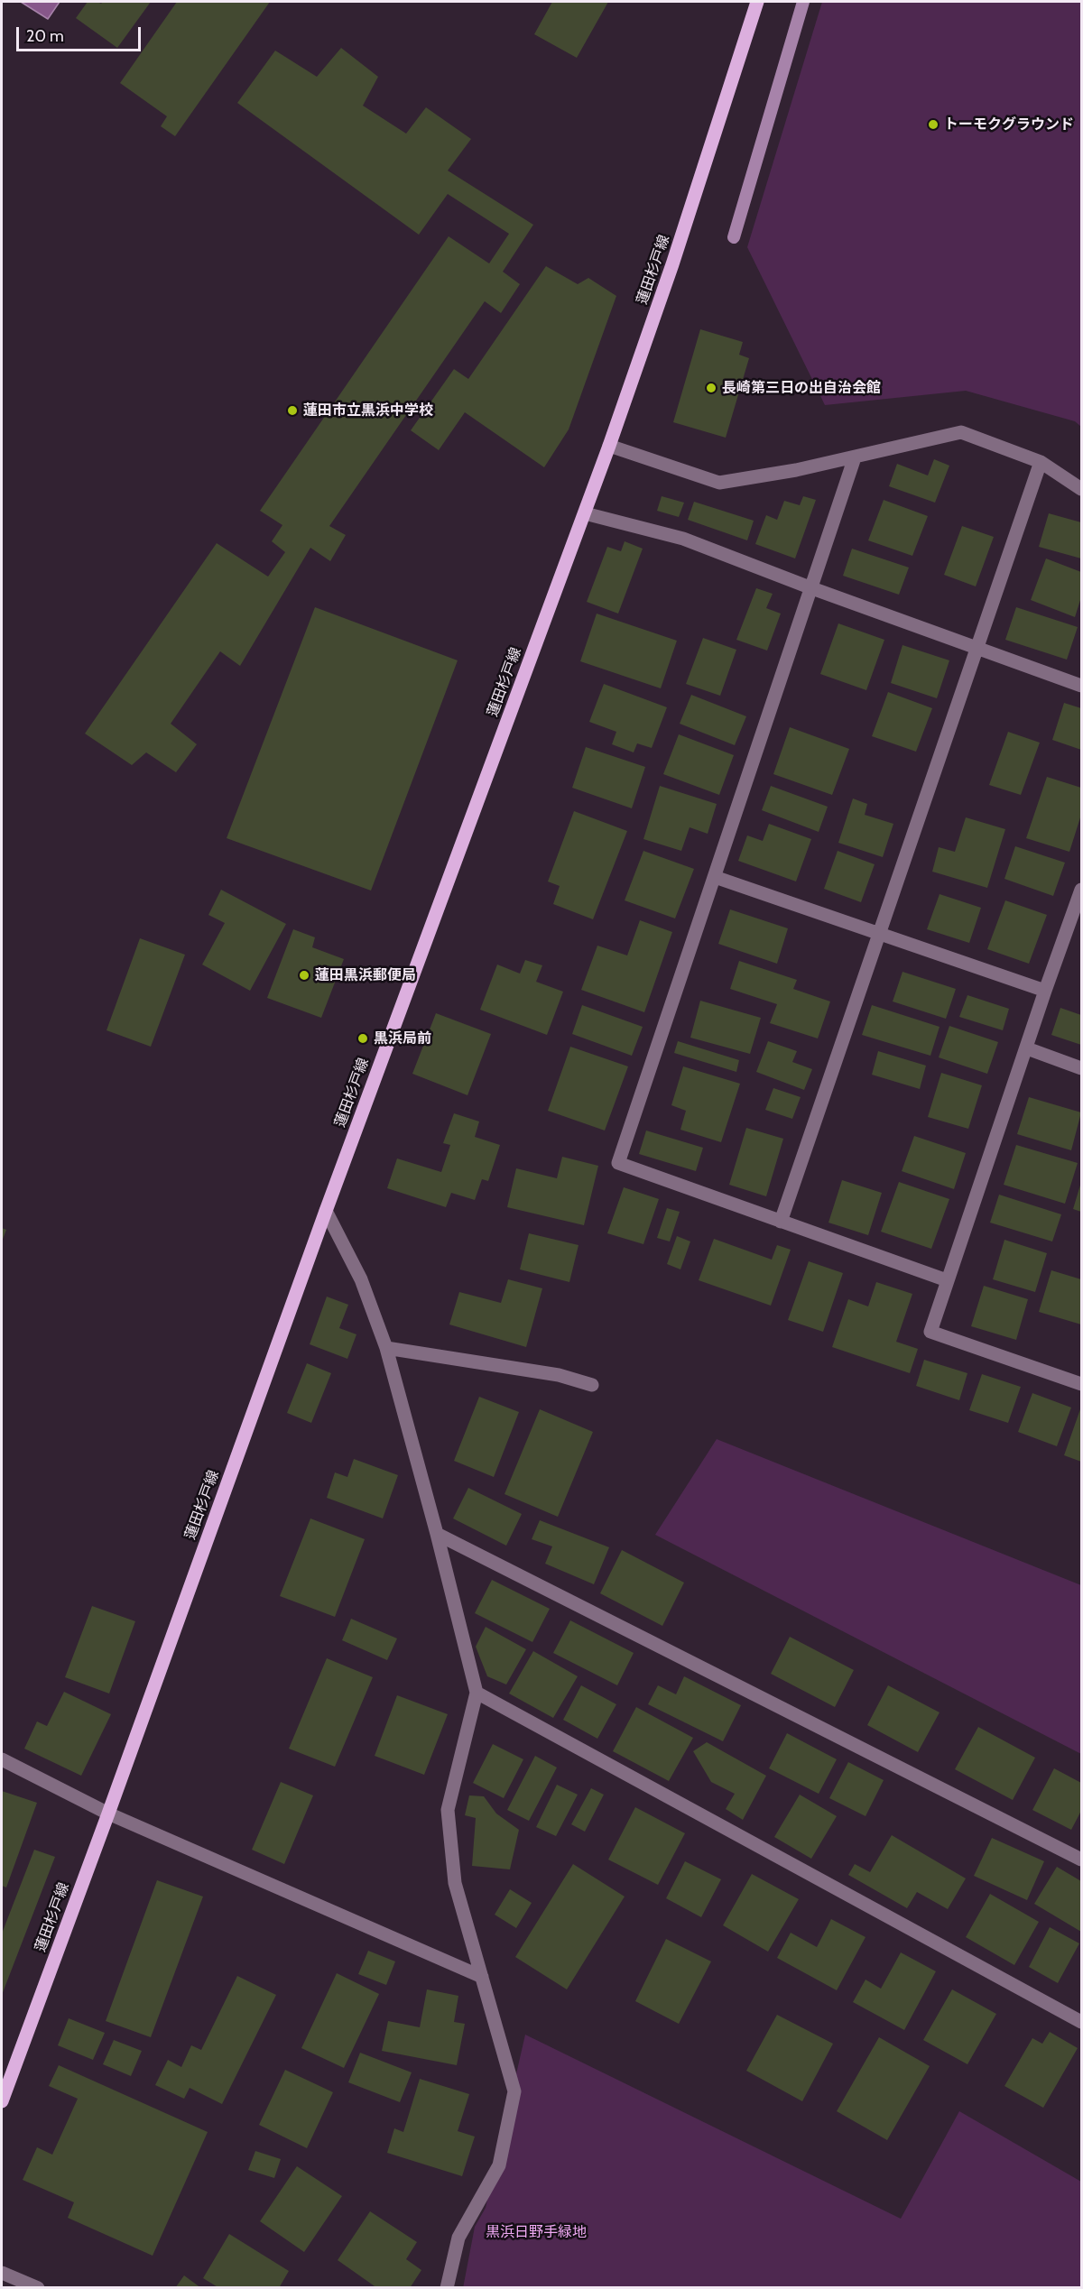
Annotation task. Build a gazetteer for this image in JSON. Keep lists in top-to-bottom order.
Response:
{
  "streets": {
    "main road": ["蓮田杉戸線"]
  },
  "parks": ["黒浜日野手緑地"],
  "places": [
    "トーモクグラウンド",
    "長崎第三日の出自治会館",
    "蓮田市立黒浜中学校",
    "蓮田黒浜郵便局",
    "黒浜局前"
  ],
  "scale_bar": "20 m"
}
